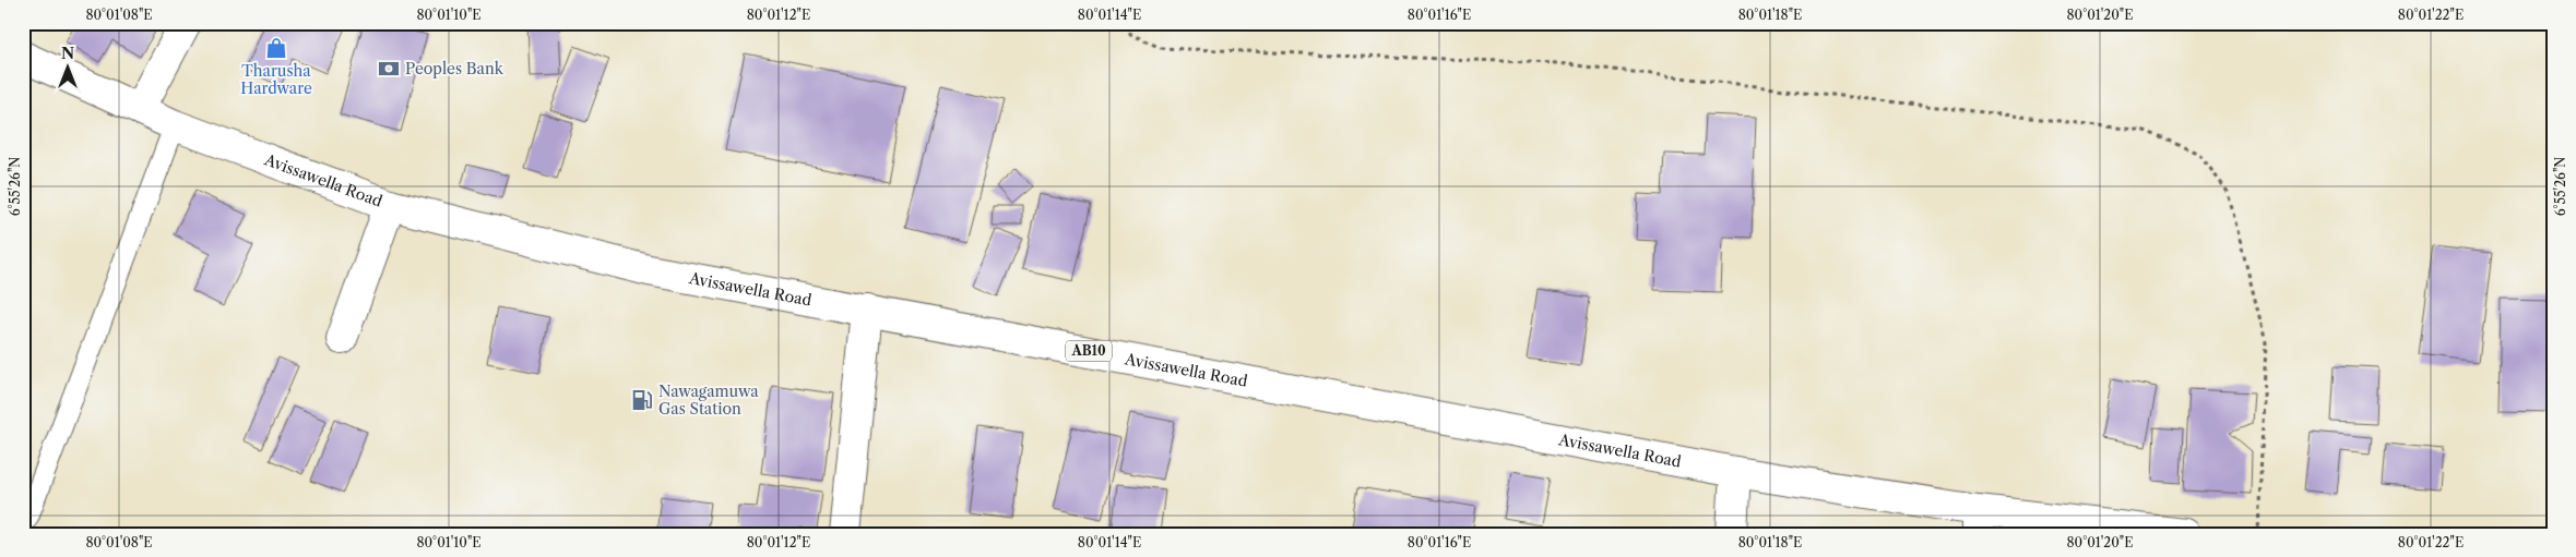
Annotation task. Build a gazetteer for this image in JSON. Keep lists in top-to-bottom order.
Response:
{
  "streets": {
    "main road": ["Avissawella Road", "AB10"]
  },
  "places": {
    "shop": ["Tharusha Hardware"],
    "bank": ["Peoples Bank"],
    "fuel station": ["Nawagamuwa Gas Station"]
  },
  "north": "top",
  "coordinates": [
    "80°01'08\"E",
    "80°01'10\"E",
    "80°01'12\"E",
    "80°01'14\"E",
    "80°01'16\"E",
    "80°01'18\"E",
    "80°01'20\"E",
    "80°01'22\"E",
    "6°55'26\"N"
  ]
}
